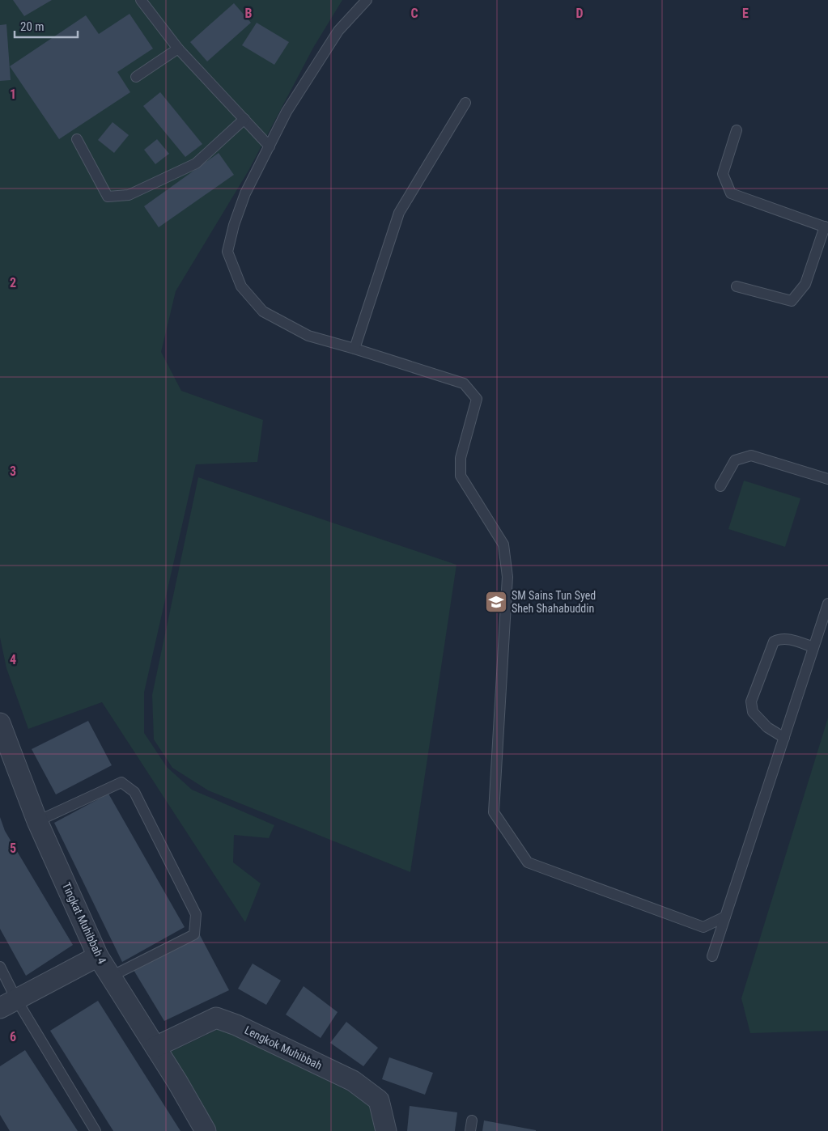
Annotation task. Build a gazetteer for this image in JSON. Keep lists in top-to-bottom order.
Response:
{
  "streets": {
    "street": ["Tingkat Muhibbah 4", "Lengkok Muhibbah"]
  },
  "crossings": [
    ["Tingkat Muhibbah 4", "Lengkok Muhibbah"]
  ],
  "places": {
    "school or university": ["SM Sains Tun Syed Sheh Shahabuddin"]
  },
  "scale_bar": "20 m",
  "grid": {
    "columns": [
      "B",
      "C",
      "D",
      "E"
    ],
    "rows": [
      "1",
      "2",
      "3",
      "4",
      "5",
      "6"
    ]
  }
}
